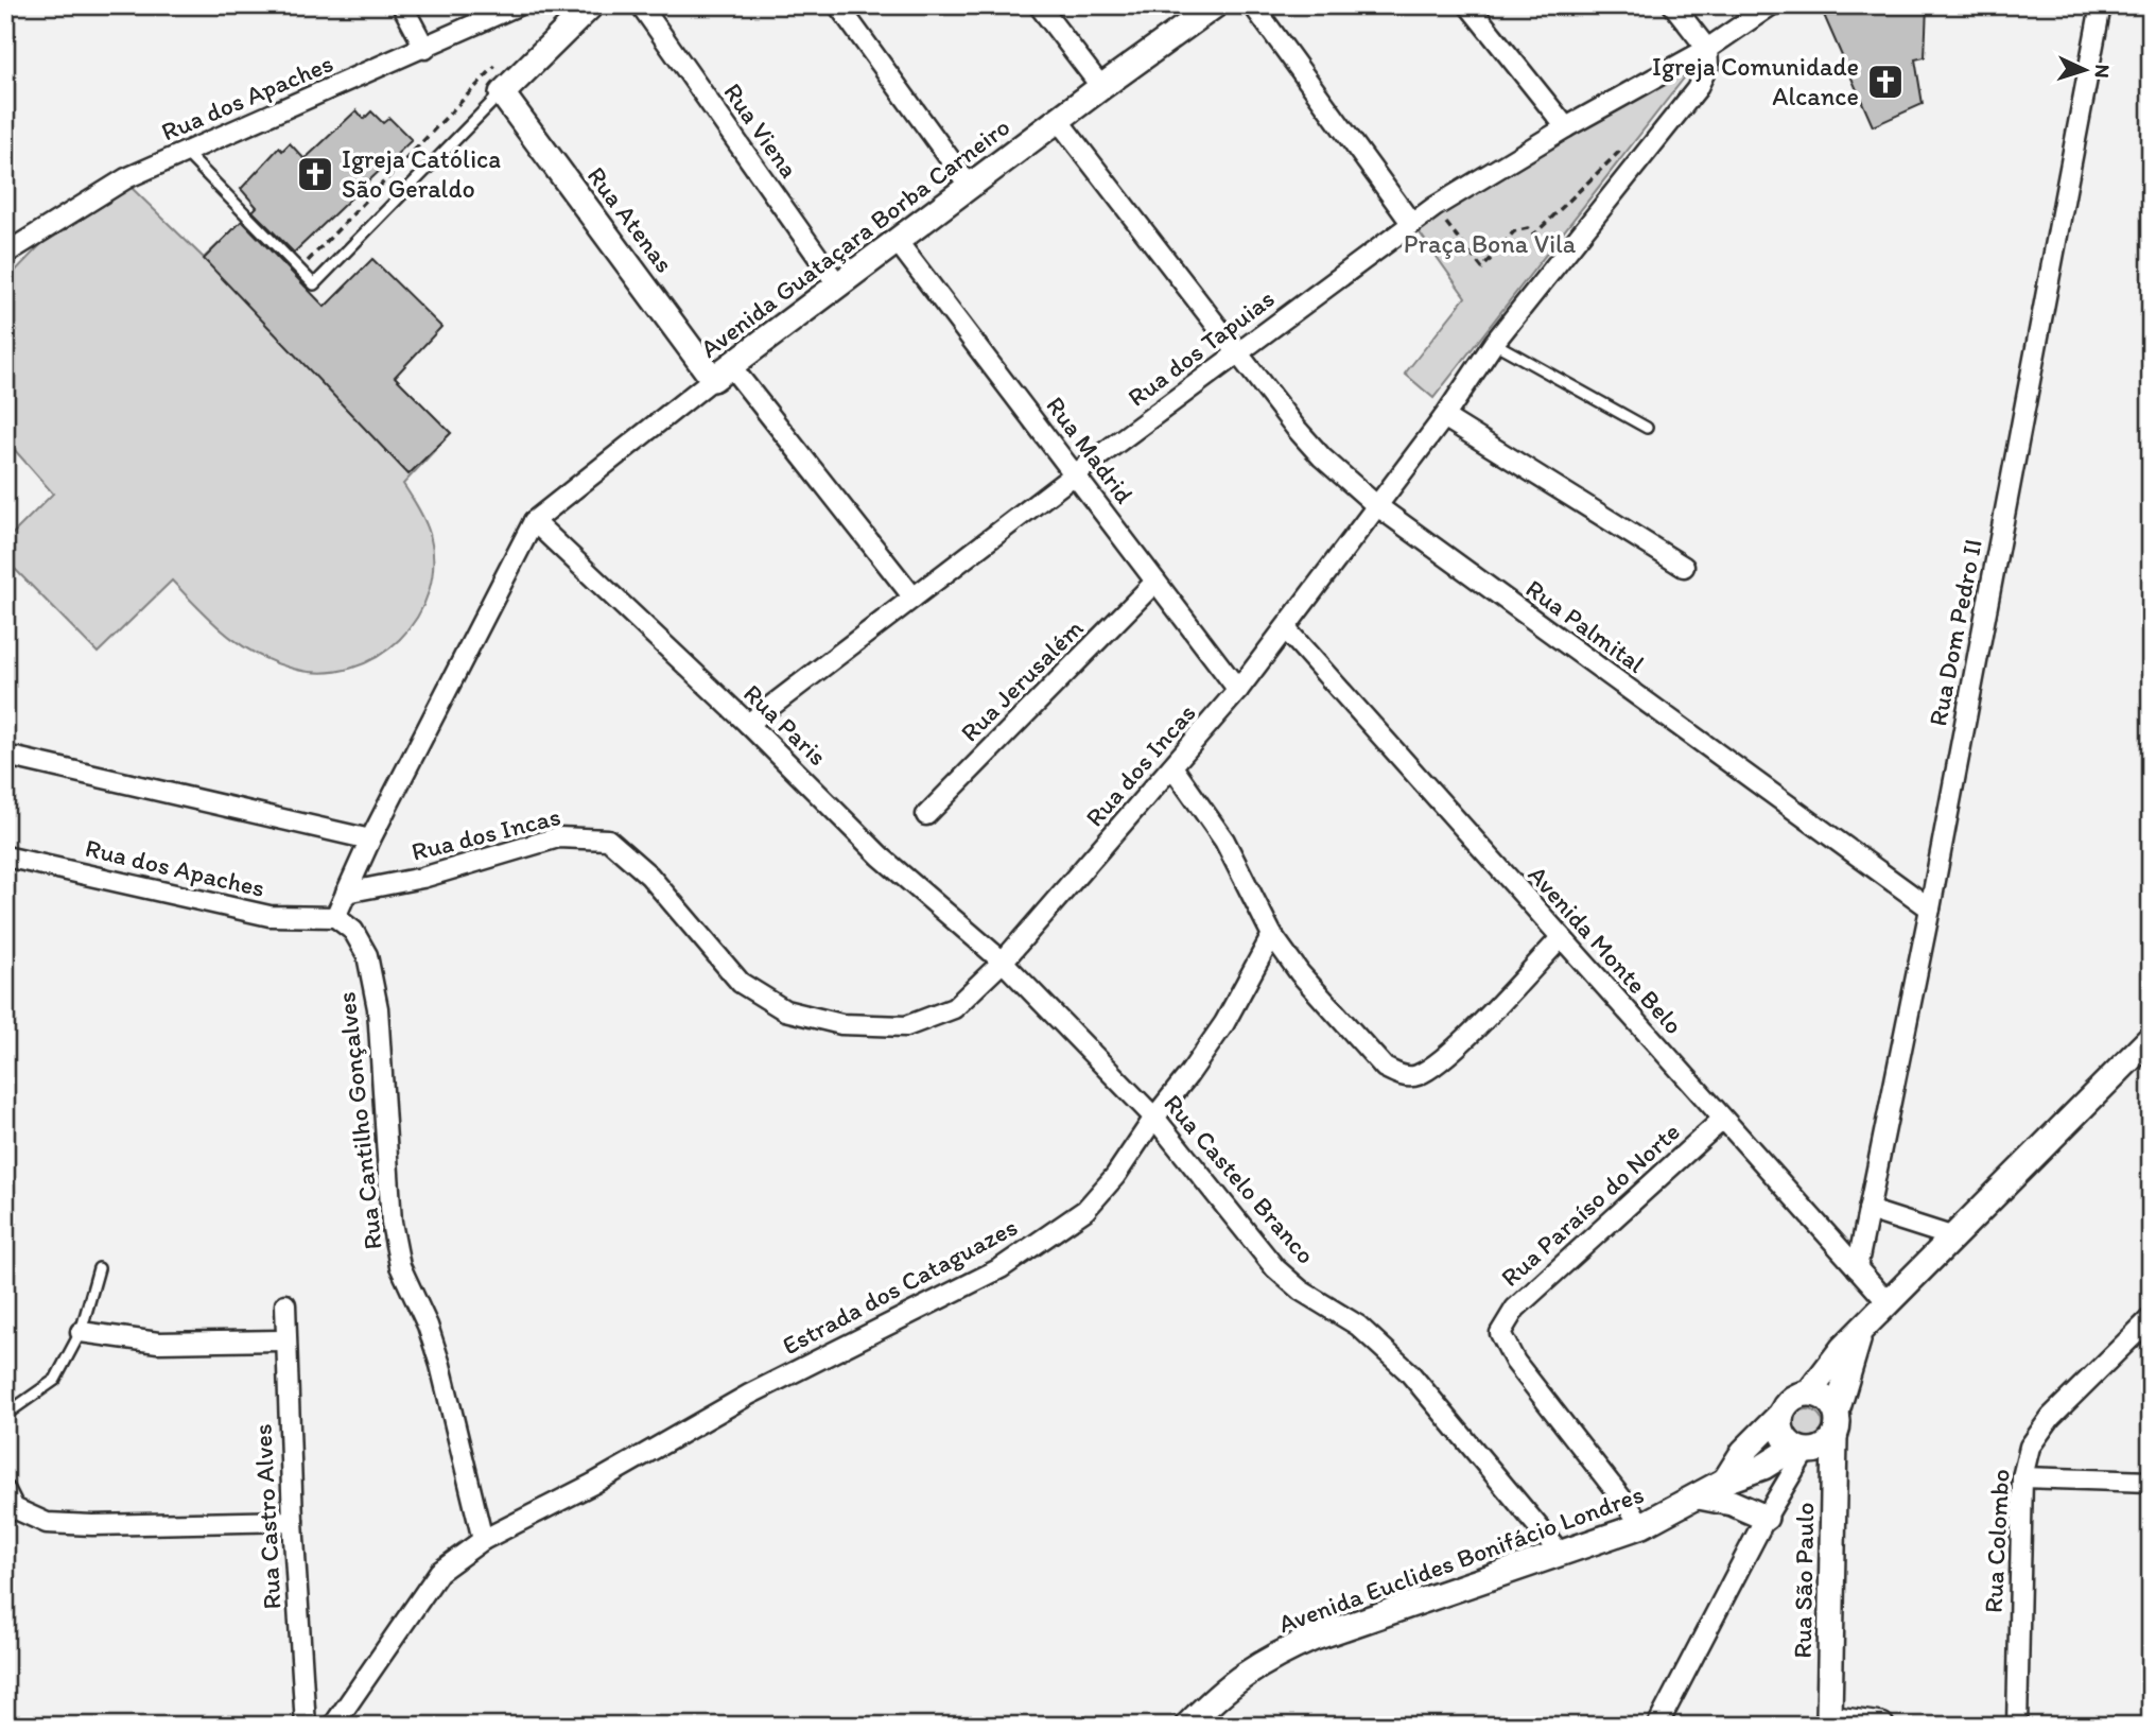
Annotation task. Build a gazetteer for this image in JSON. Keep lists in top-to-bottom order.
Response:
{
  "streets": {
    "street": [
      "Rua dos Apaches",
      "Rua Viena",
      "Rua Atenas",
      "Avenida Guataçara Borba Carneiro",
      "Rua dos Tapuias",
      "Rua Madrid",
      "Rua Palmital",
      "Rua Dom Pedro II",
      "Rua Jerusalém",
      "Rua Paris",
      "Rua dos Incas",
      "Avenida Monte Belo",
      "Rua Cantilho Gonçalves",
      "Rua Castelo Branco",
      "Rua Paraíso do Norte",
      "Estrada dos Cataguazes",
      "Rua Castro Alves",
      "Rua Colombo",
      "Avenida Euclides Bonifácio Londres",
      "Rua São Paulo"
    ]
  },
  "crossings": [
    ["Rua dos Apaches", "Rua Cantilho Gonçalves"],
    ["Rua Viena", "Avenida Guataçara Borba Carneiro"],
    ["Rua Atenas", "Avenida Guataçara Borba Carneiro"],
    ["Avenida Guataçara Borba Carneiro", "Rua Madrid"],
    ["Avenida Guataçara Borba Carneiro", "Rua Palmital"],
    ["Avenida Guataçara Borba Carneiro", "Rua Paris"],
    ["Rua dos Tapuias", "Rua Madrid"],
    ["Rua dos Tapuias", "Rua Palmital"],
    ["Rua dos Tapuias", "Rua Paris"],
    ["Rua dos Tapuias", "Rua dos Incas"],
    ["Rua Madrid", "Rua Jerusalém"],
    ["Rua Madrid", "Rua dos Incas"],
    ["Rua Palmital", "Rua Dom Pedro II"],
    ["Rua Palmital", "Rua dos Incas"],
    ["Rua Dom Pedro II", "Avenida Monte Belo"],
    ["Rua Paris", "Rua dos Incas"],
    ["Rua Paris", "Rua Castelo Branco"],
    ["Rua dos Incas", "Avenida Monte Belo"],
    ["Rua dos Incas", "Rua Castelo Branco"],
    ["Avenida Monte Belo", "Rua Paraíso do Norte"],
    ["Rua Cantilho Gonçalves", "Estrada dos Cataguazes"],
    ["Rua Castelo Branco", "Estrada dos Cataguazes"],
    ["Rua Castelo Branco", "Avenida Euclides Bonifácio Londres"],
    ["Rua Paraíso do Norte", "Avenida Euclides Bonifácio Londres"],
    ["Avenida Euclides Bonifácio Londres", "Rua São Paulo"]
  ],
  "parks": ["Praça Bona Vila"],
  "places": {
    "church": ["Igreja Comunidade Alcance", "Igreja Católica São Geraldo"]
  },
  "north": "right"
}
